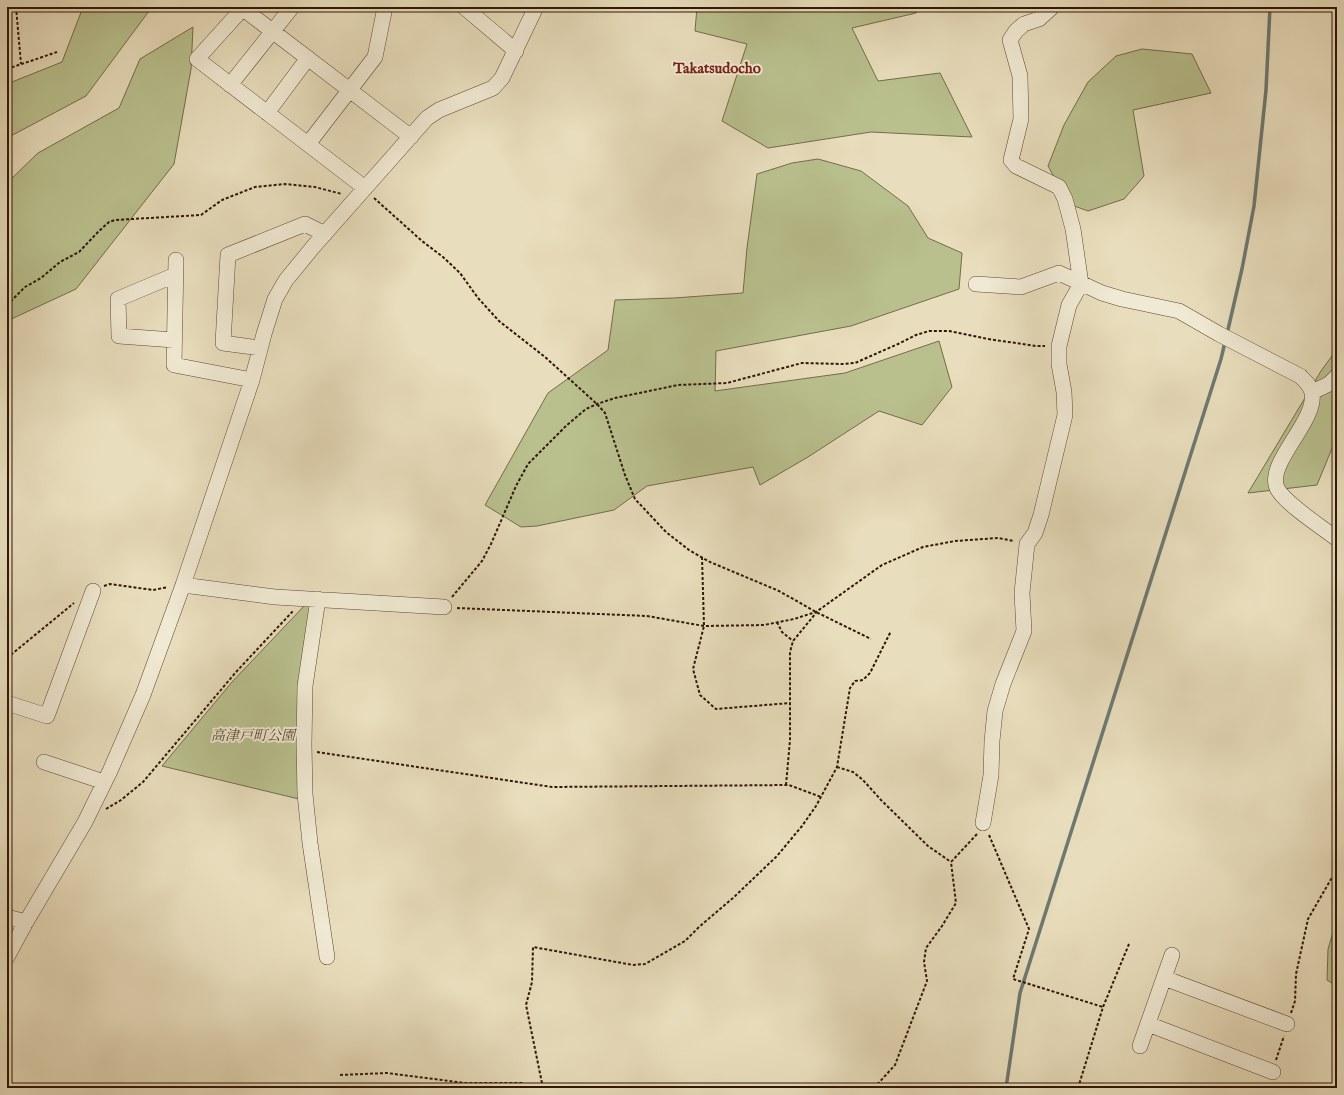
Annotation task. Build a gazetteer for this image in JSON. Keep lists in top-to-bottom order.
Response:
{
  "districts": ["Takatsudocho"],
  "parks": ["高津戸町公園"]
}
